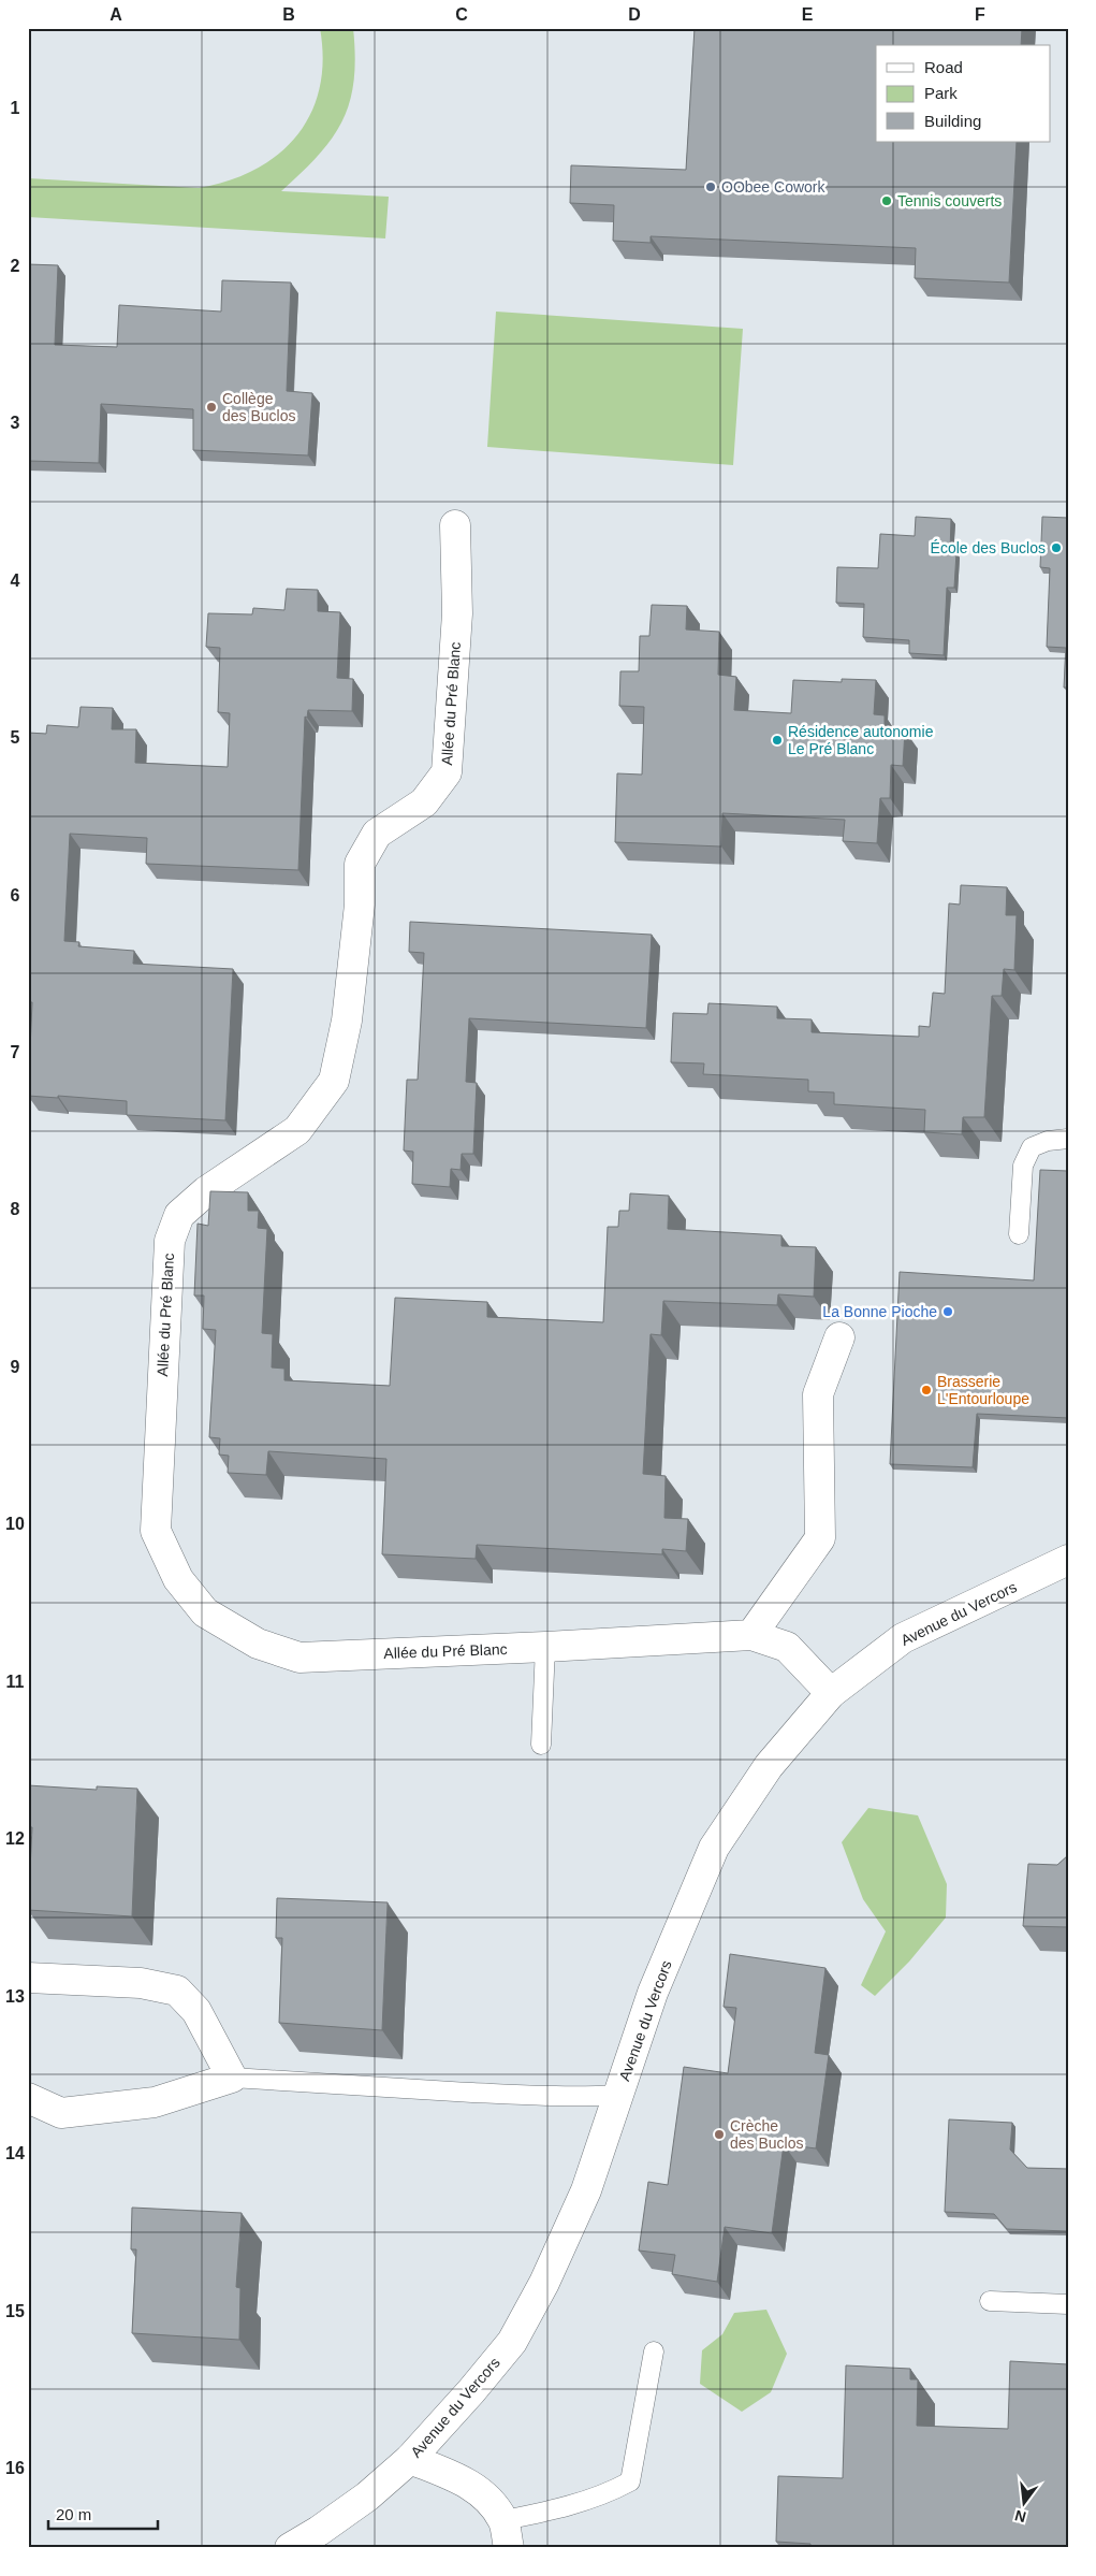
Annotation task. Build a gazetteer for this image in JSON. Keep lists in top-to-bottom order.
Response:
{
  "streets": {
    "street": ["Allée du Pré Blanc", "Avenue du Vercors"]
  },
  "crossings": [
    ["Allée du Pré Blanc", "Avenue du Vercors"]
  ],
  "places": [
    "OObee Cowork",
    "Tennis couverts",
    "Collège des Buclos",
    "École des Buclos",
    "Résidence autonomie Le Pré Blanc",
    "La Bonne Pioche",
    "Brasserie L'Entourloupe",
    "Crèche des Buclos"
  ],
  "legend": ["Road", "Park", "Building"],
  "scale_bar": "20 m",
  "north": "bottom",
  "grid": {
    "columns": [
      "A",
      "B",
      "C",
      "D",
      "E",
      "F"
    ],
    "rows": [
      "1",
      "2",
      "3",
      "4",
      "5",
      "6",
      "7",
      "8",
      "9",
      "10",
      "11",
      "12",
      "13",
      "14",
      "15",
      "16"
    ]
  }
}
